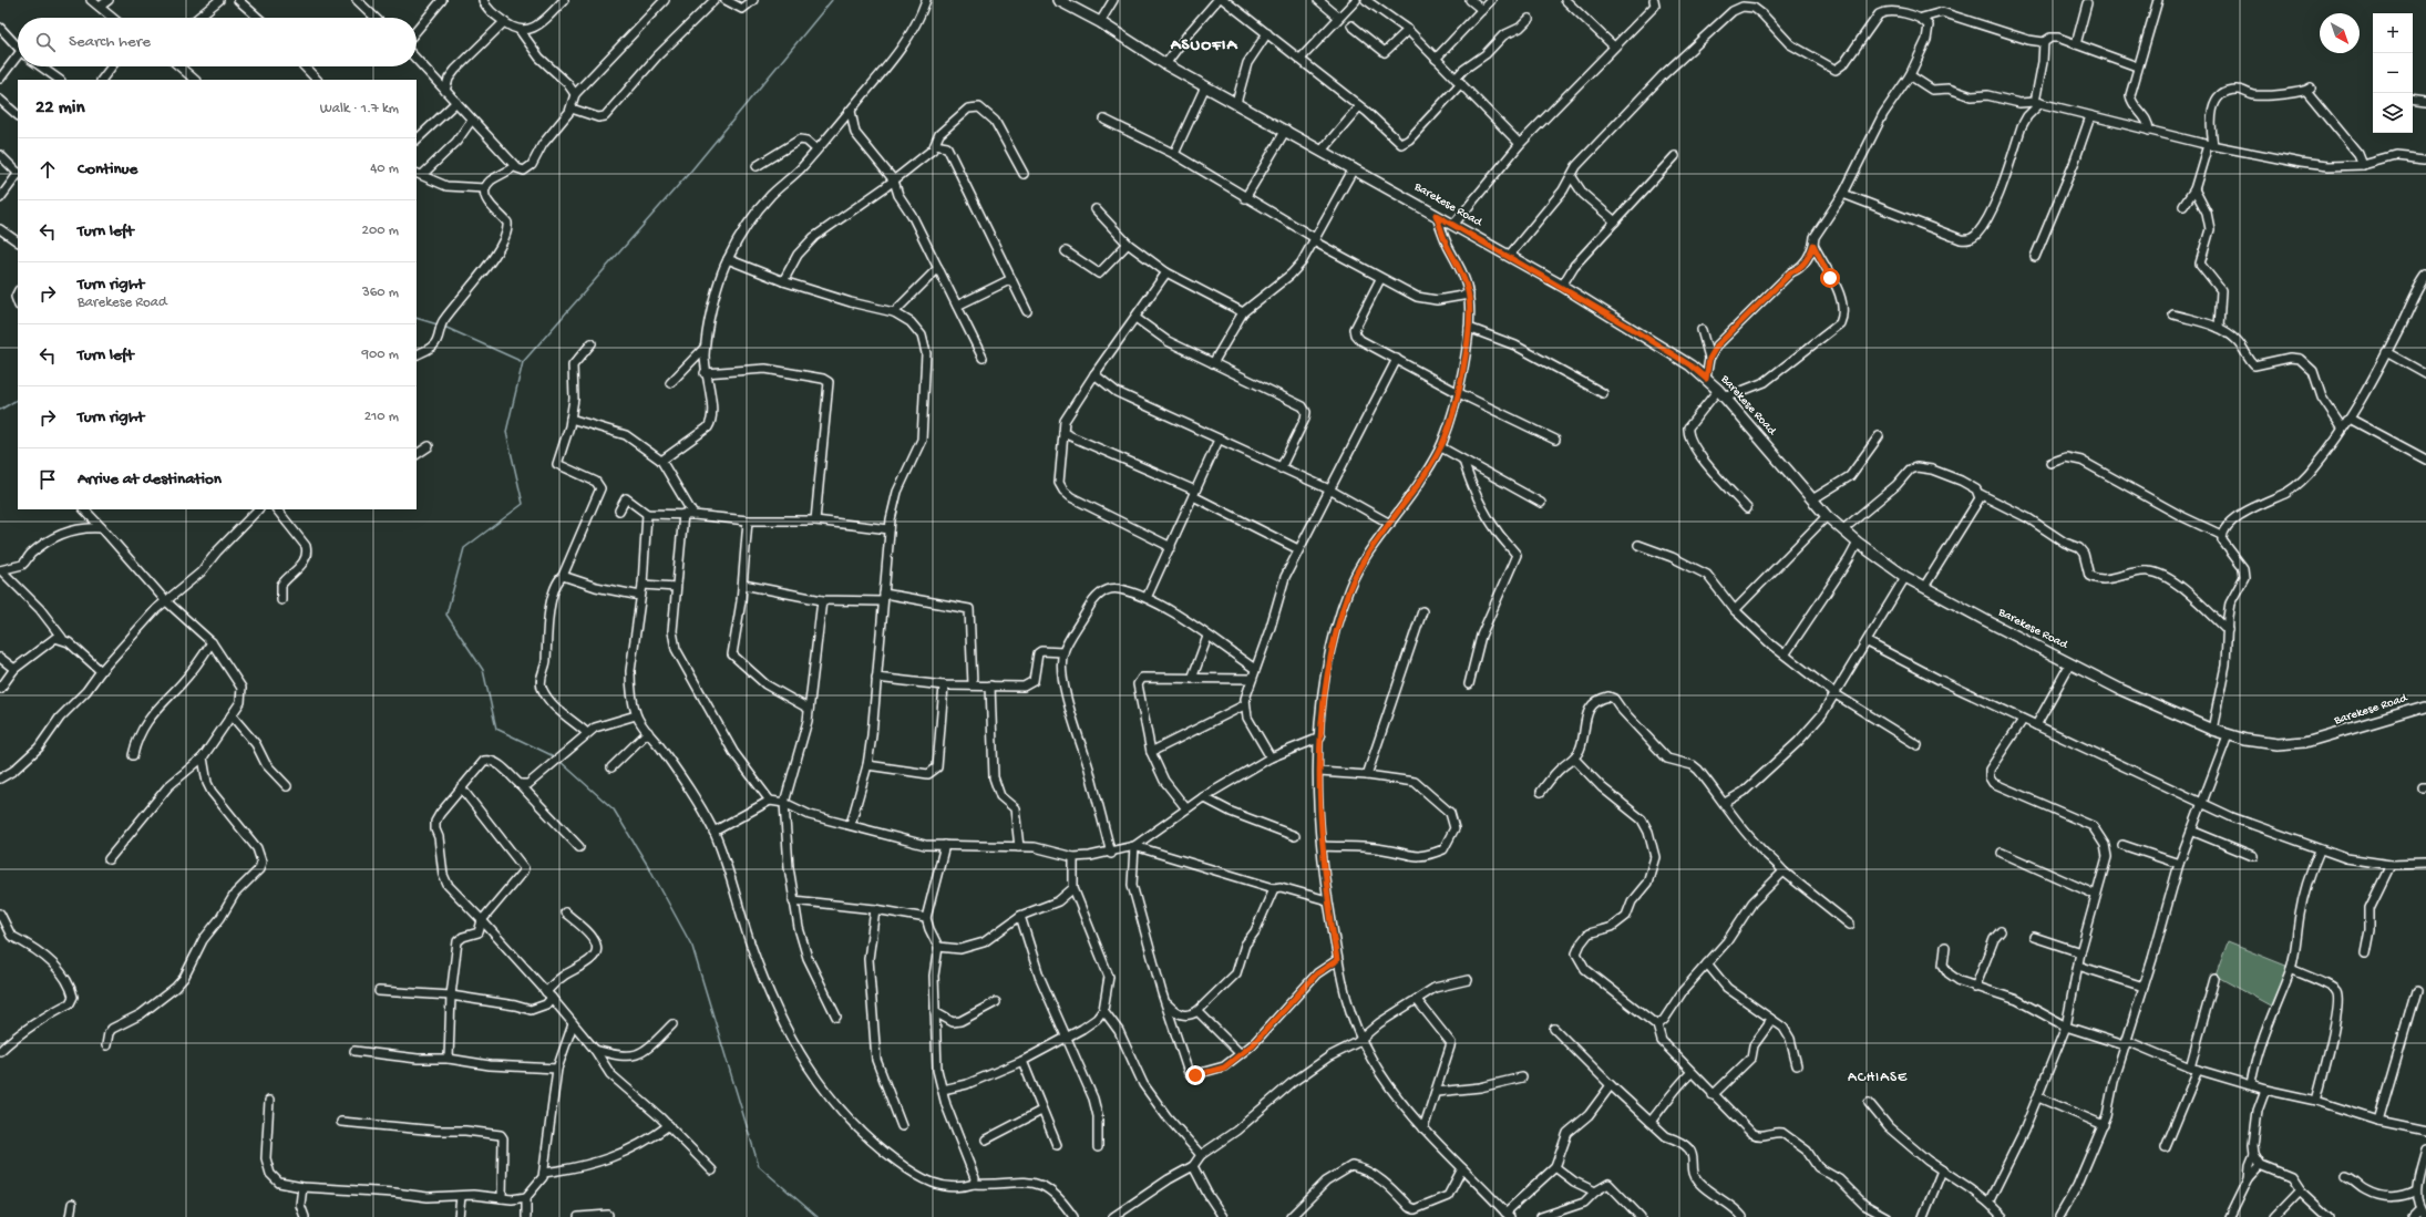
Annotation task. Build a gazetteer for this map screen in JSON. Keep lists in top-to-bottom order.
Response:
{
  "streets": {
    "main road": ["Barekese Road"]
  },
  "districts": ["ASUOFIA", "ACHIASE"],
  "north": "bottom right",
  "page": {
    "map_buttons": ["+", "−"],
    "search": "Search here",
    "heading": ["22 min", "Walk · 1.7 km"],
    "list": [
      ["Continue", "40 m"],
      ["Turn left", "200 m"],
      ["Turn right", "Barekese Road", "360 m"],
      ["Turn left", "900 m"],
      ["Turn right", "210 m"],
      "Arrive at destination"
    ]
  }
}
